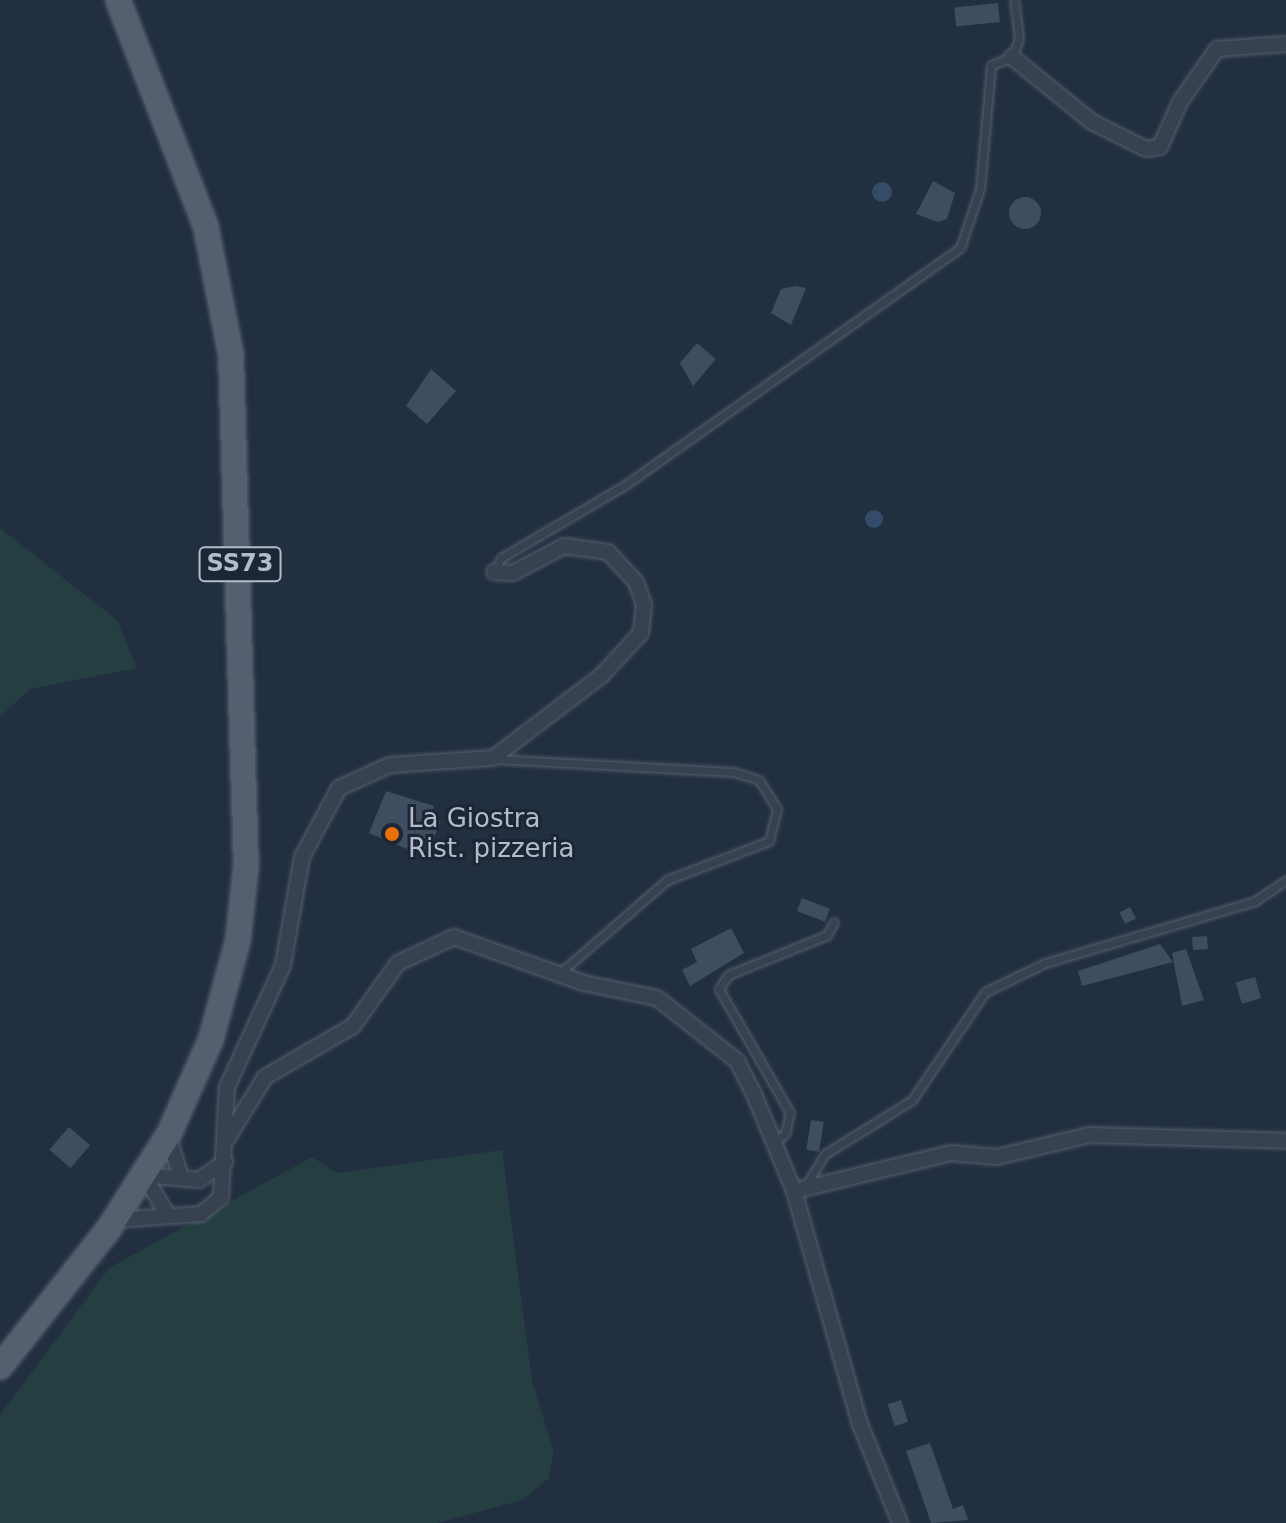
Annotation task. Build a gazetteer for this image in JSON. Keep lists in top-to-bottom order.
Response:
{
  "streets": {
    "main road": ["SS73"]
  },
  "places": ["La Giostra Rist. pizzeria"]
}
